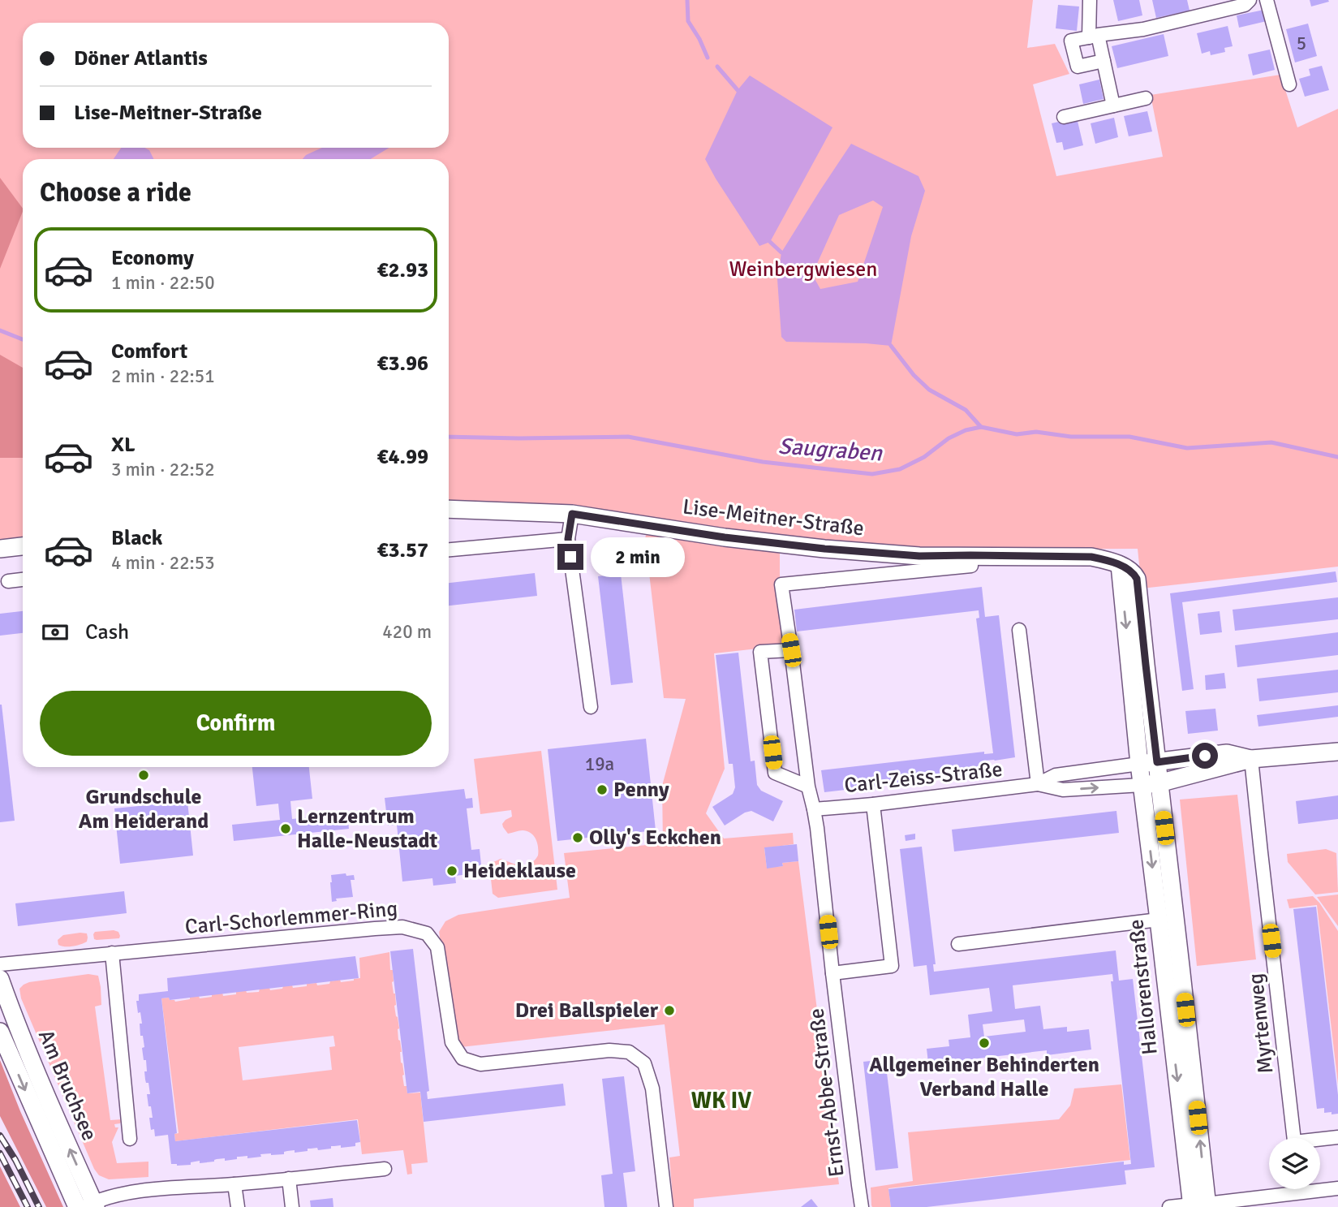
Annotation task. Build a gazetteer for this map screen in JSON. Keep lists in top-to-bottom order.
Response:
{
  "streets": {
    "street": [
      "Lise-Meitner-Straße",
      "Carl-Zeiss-Straße",
      "Carl-Schorlemmer-Ring",
      "Hallorenstraße",
      "Myrtenweg",
      "Am Bruchsee",
      "Ernst-Abbe-Straße"
    ]
  },
  "crossings": [
    ["Lise-Meitner-Straße", "Hallorenstraße"],
    ["Carl-Zeiss-Straße", "Hallorenstraße"],
    ["Carl-Zeiss-Straße", "Ernst-Abbe-Straße"]
  ],
  "districts": ["WK IV"],
  "water": ["Saugraben"],
  "parks": ["Weinbergwiesen"],
  "places": [
    "Grundschule Am Heiderand",
    "Penny",
    "Lernzentrum Halle-Neustadt",
    "Olly's Eckchen",
    "Heideklause",
    "Drei Ballspieler",
    "Allgemeiner Behinderten Verband Halle"
  ],
  "house_numbers": ["5", "19a"],
  "page": {
    "banner": ["Döner Atlantis", "Lise-Meitner-Straße"],
    "heading": "Choose a ride",
    "list": [
      {
        "name": "Economy",
        "note": "1 min · 22:50",
        "value": "€2.93"
      },
      {
        "name": "Comfort",
        "note": "2 min · 22:51",
        "value": "€3.96"
      },
      {
        "name": "XL",
        "note": "3 min · 22:52",
        "value": "€4.99"
      },
      {
        "name": "Black",
        "note": "4 min · 22:53",
        "value": "€3.57"
      }
    ],
    "bubble": "2 min",
    "pay": ["Cash", "420 m"],
    "buttons": "Confirm"
  }
}
